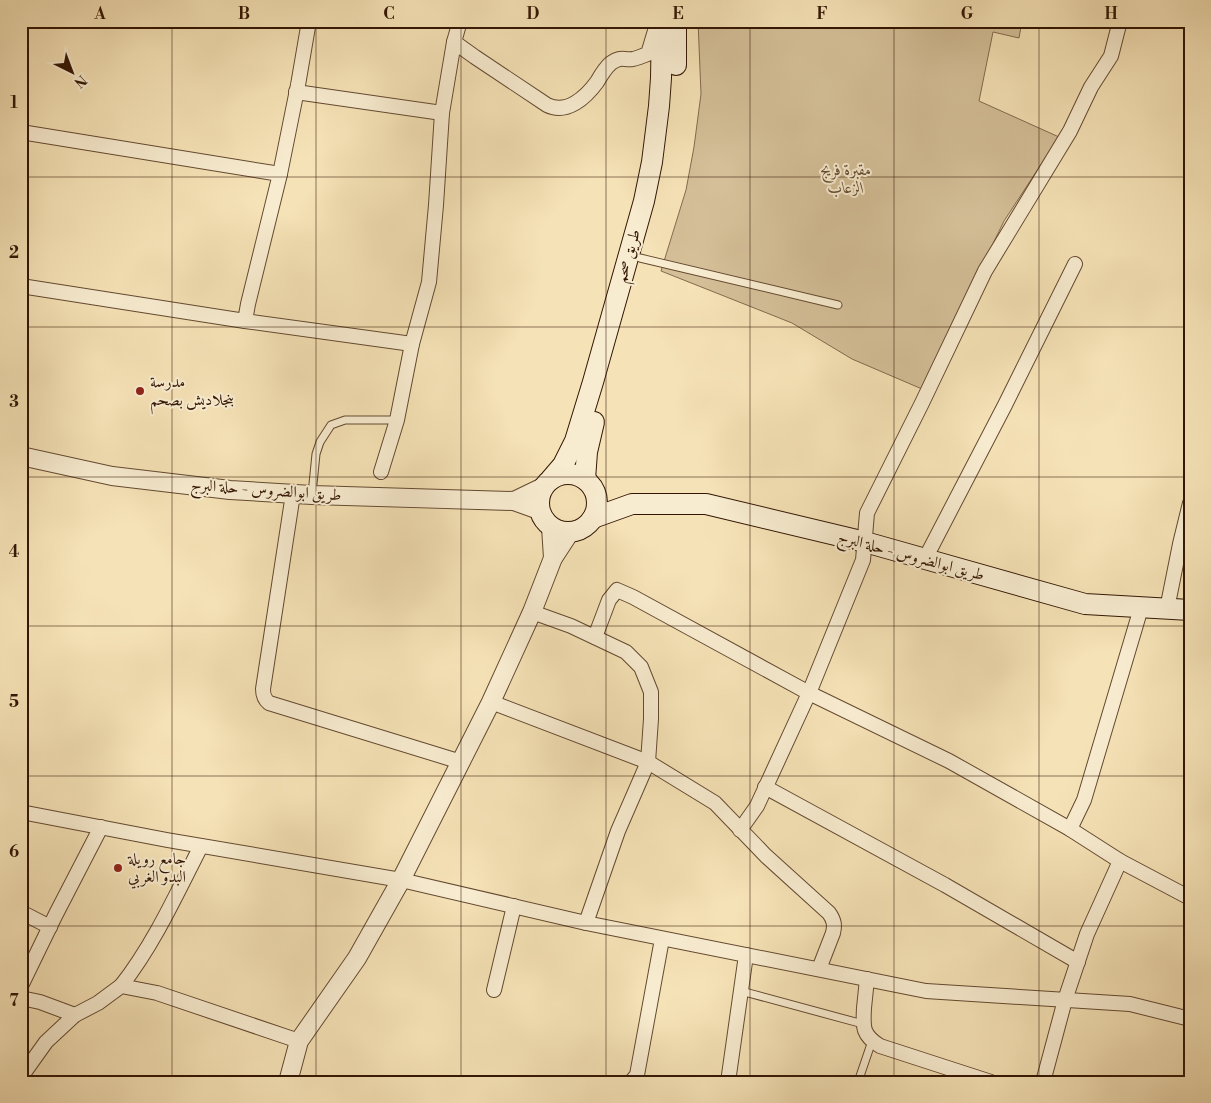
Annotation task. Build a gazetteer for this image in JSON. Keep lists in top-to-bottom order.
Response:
{
  "streets": {
    "main road": ["طريق صحم", "طريق ابوالضروس - حلة البرج"]
  },
  "crossings": [
    ["طريق صحم", "طريق ابوالضروس - حلة البرج"]
  ],
  "parks": ["مقبرة فريج الزعاب"],
  "places": ["مدرسة بنجلاديش بصحم", "جامع رويلة البدو الغربي"],
  "north": "bottom right",
  "grid": {
    "columns": [
      "A",
      "B",
      "C",
      "D",
      "E",
      "F",
      "G",
      "H"
    ],
    "rows": [
      "1",
      "2",
      "3",
      "4",
      "5",
      "6",
      "7"
    ]
  }
}
